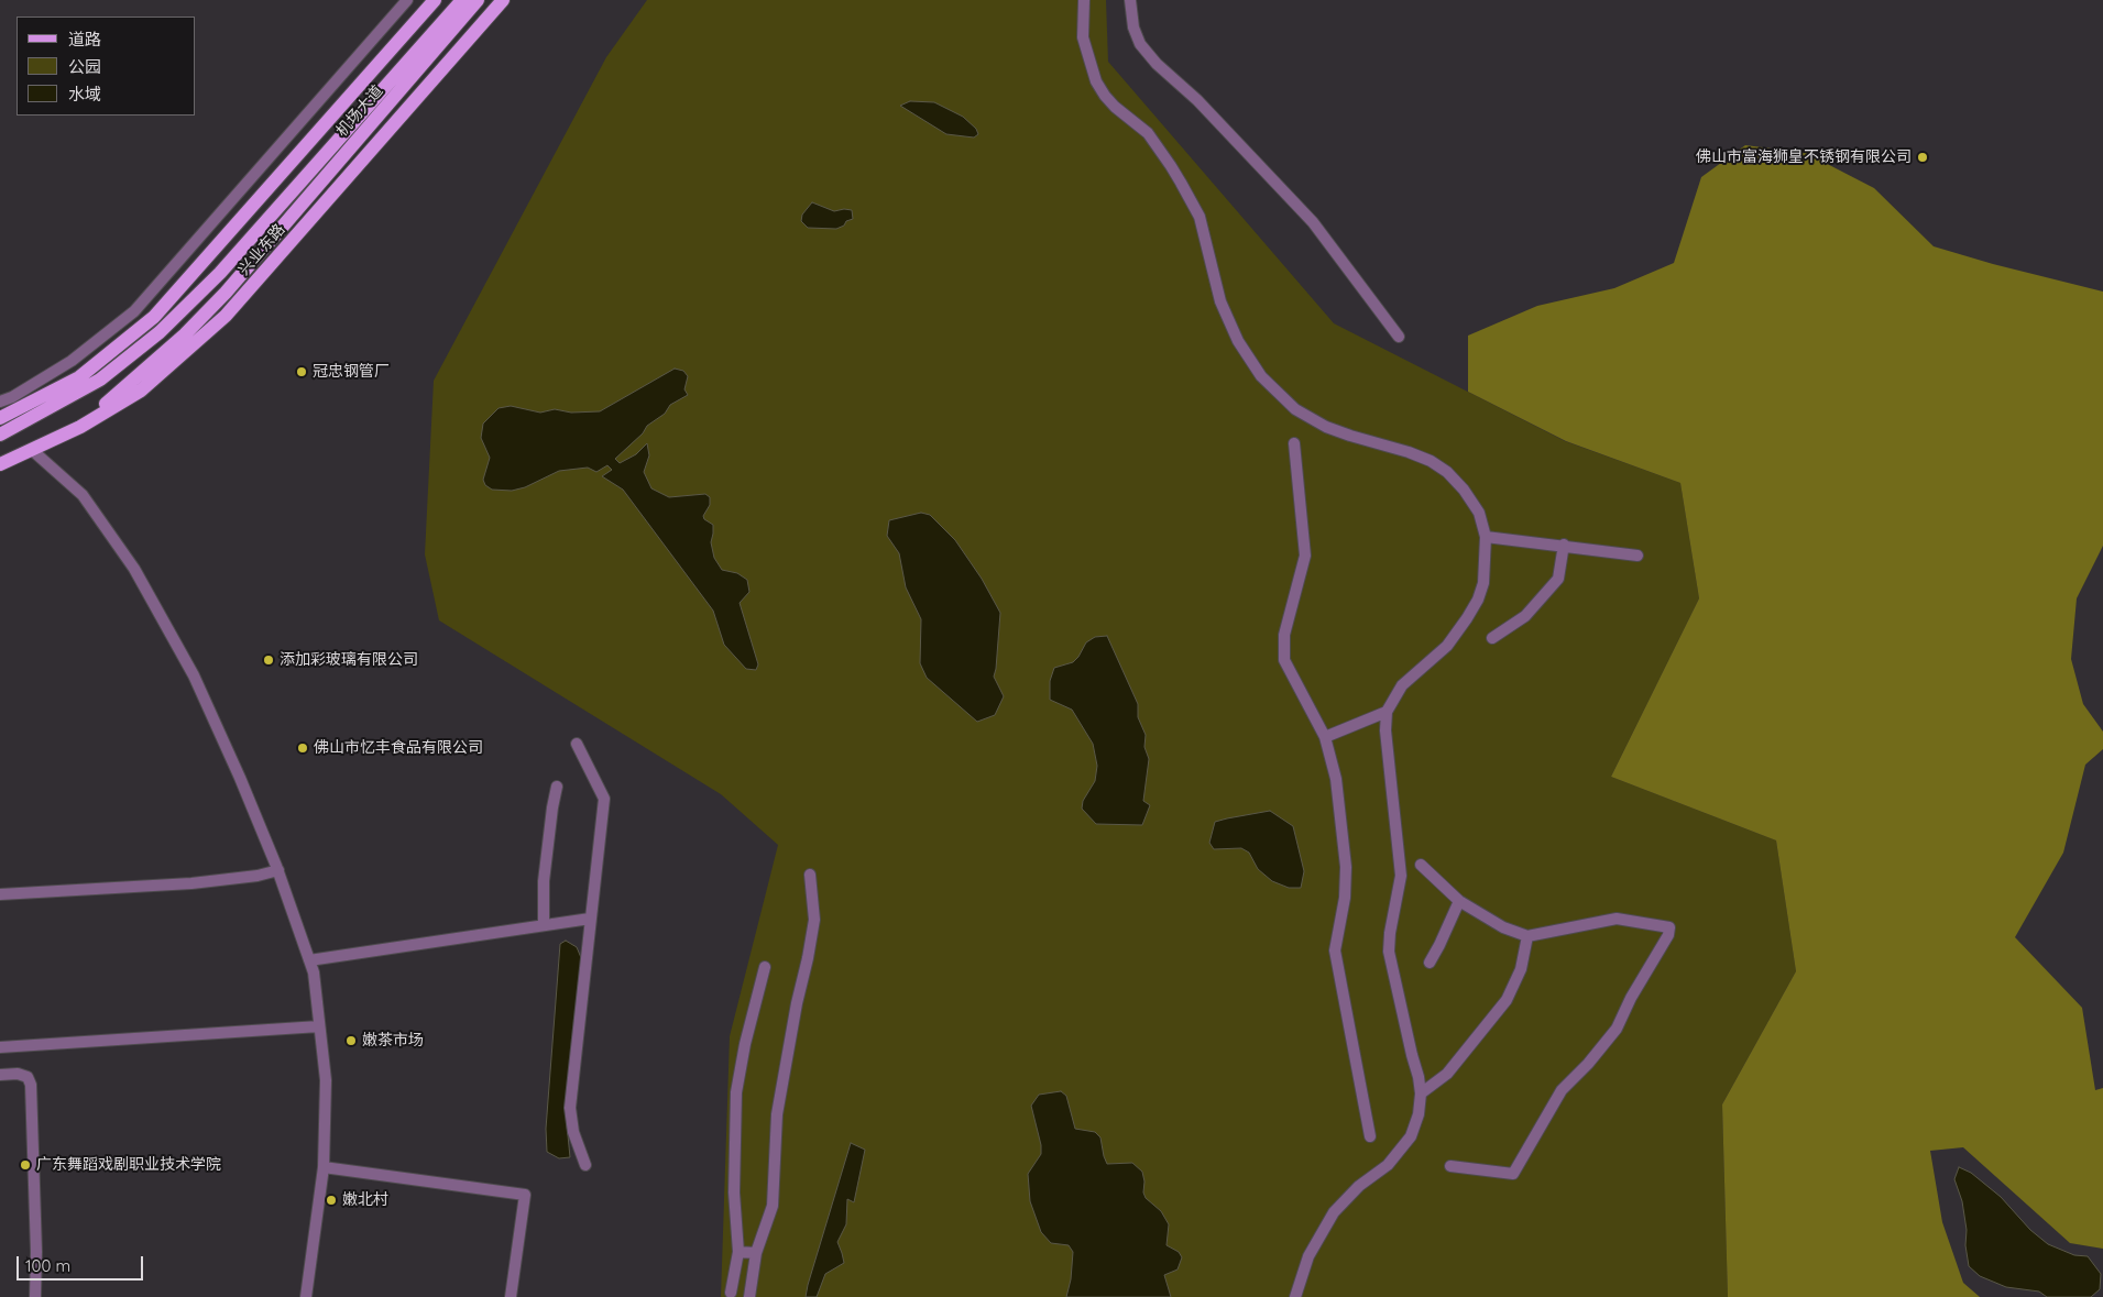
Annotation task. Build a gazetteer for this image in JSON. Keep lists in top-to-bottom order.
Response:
{
  "streets": {
    "main road": ["机场大道", "兴业东路"]
  },
  "crossings": [
    ["机场大道", "兴业东路"]
  ],
  "places": [
    "佛山市富海狮皇不锈钢有限公司",
    "冠忠钢管厂",
    "添加彩玻璃有限公司",
    "佛山市忆丰食品有限公司",
    "嫩茶市场",
    "广东舞蹈戏剧职业技术学院",
    "嫩北村"
  ],
  "legend": ["道路", "公园", "水域"],
  "scale_bar": "100 m"
}
